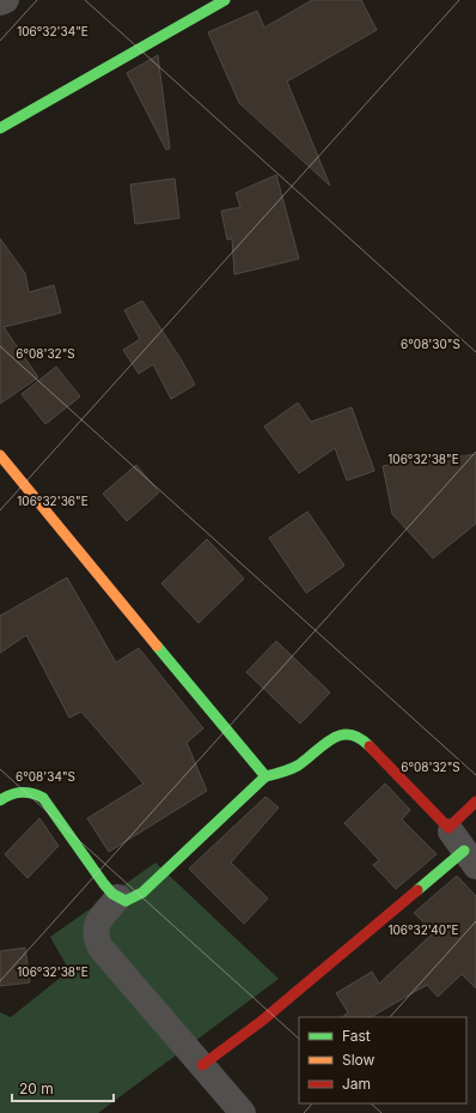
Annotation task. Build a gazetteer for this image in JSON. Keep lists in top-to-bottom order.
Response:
{
  "legend": ["Fast", "Slow", "Jam"],
  "scale_bar": "20 m",
  "coordinates": [
    "106°32'34\"E",
    "6°08'30\"S",
    "6°08'32\"S",
    "106°32'38\"E",
    "106°32'36\"E",
    "6°08'34\"S",
    "106°32'40\"E"
  ]
}
